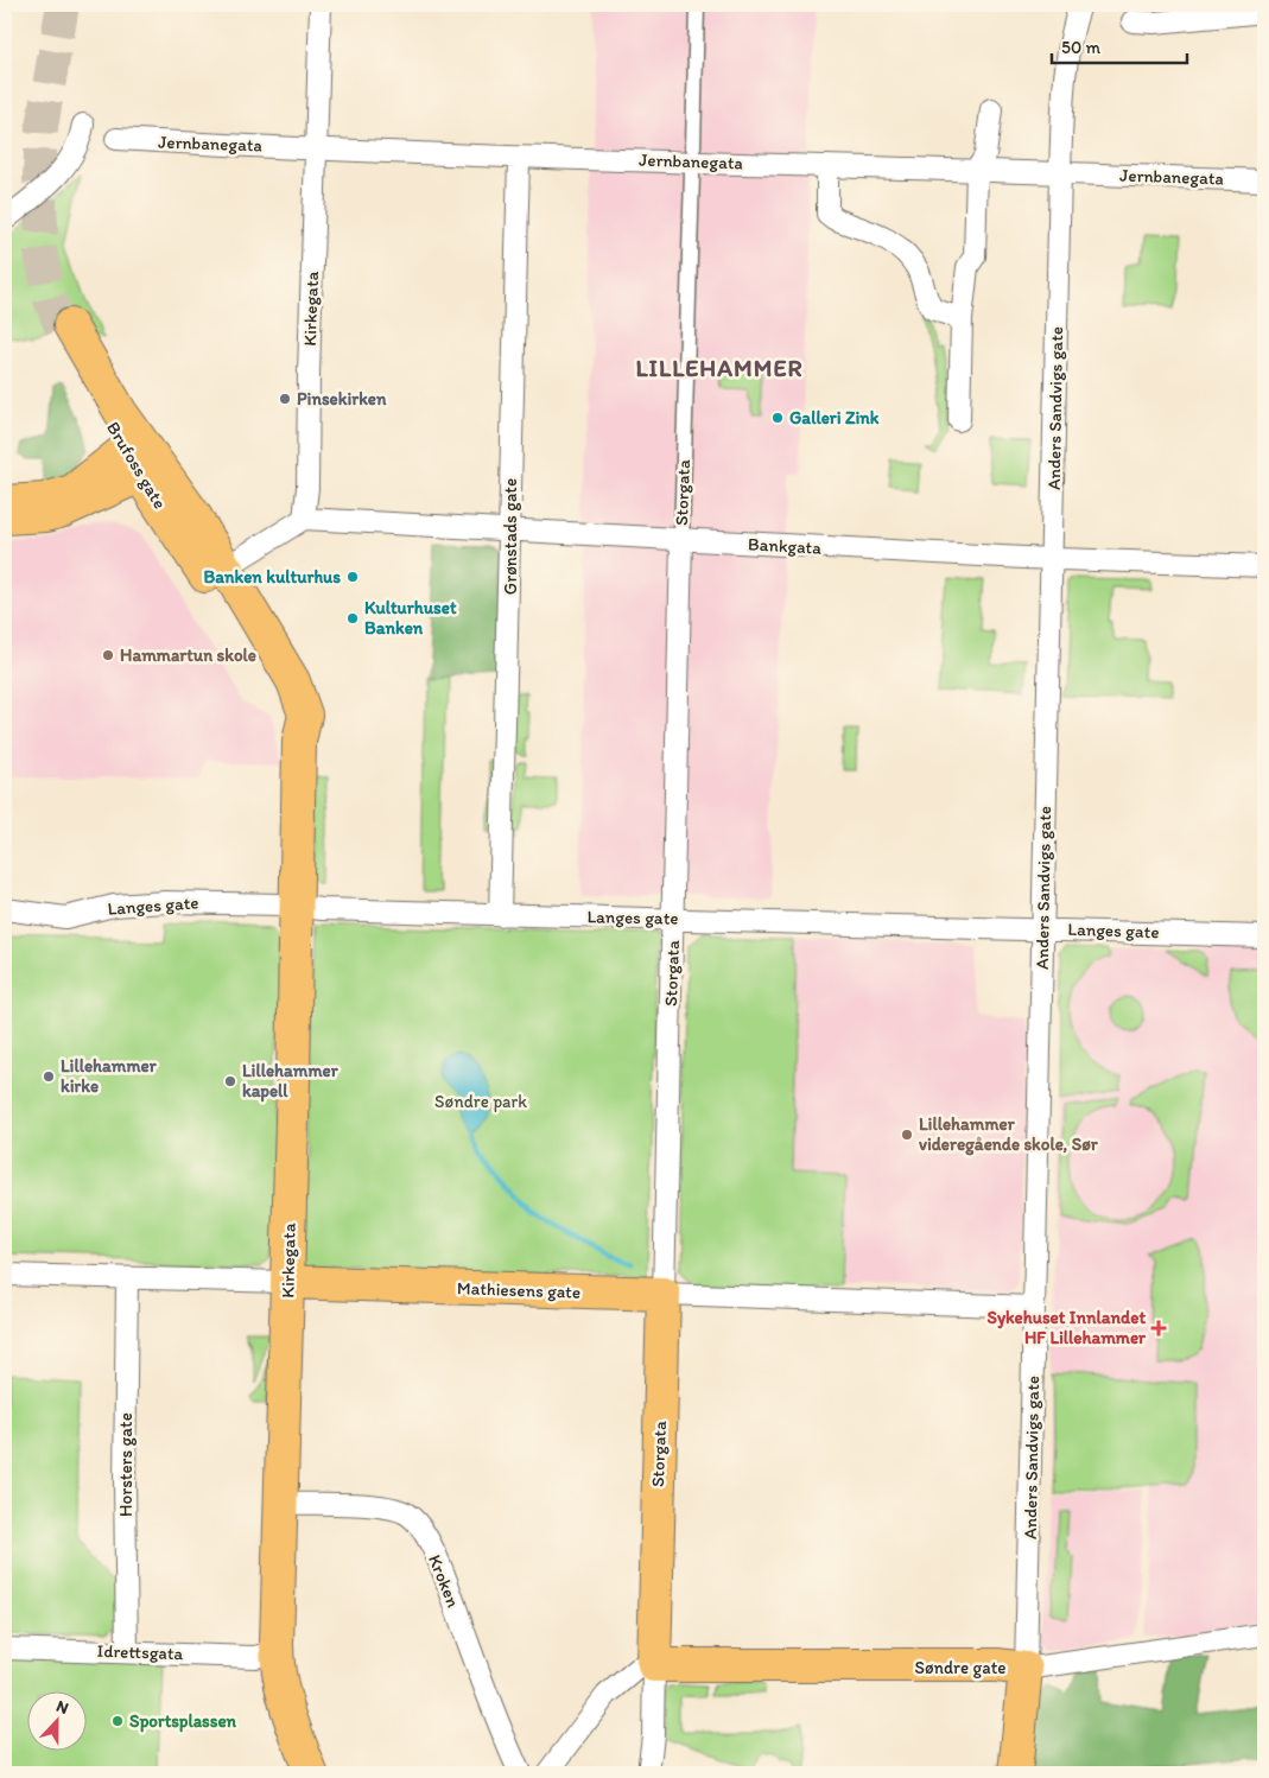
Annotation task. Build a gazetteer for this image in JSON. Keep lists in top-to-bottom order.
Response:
{
  "streets": {
    "main road": [
      "Kirkegata",
      "Anders Sandvigs gate",
      "Brufoss gate",
      "Storgata",
      "Mathiesens gate",
      "Søndre gate"
    ],
    "street": [
      "Jernbanegata",
      "Grønstads gate",
      "Bankgata",
      "Langes gate",
      "Horsters gate",
      "Kroken",
      "Idrettsgata"
    ]
  },
  "crossings": [
    ["Jernbanegata", "Kirkegata"],
    ["Jernbanegata", "Anders Sandvigs gate"],
    ["Jernbanegata", "Storgata"],
    ["Jernbanegata", "Grønstads gate"],
    ["Kirkegata", "Bankgata"],
    ["Kirkegata", "Langes gate"],
    ["Kirkegata", "Mathiesens gate"],
    ["Kirkegata", "Kroken"],
    ["Kirkegata", "Idrettsgata"],
    ["Anders Sandvigs gate", "Bankgata"],
    ["Anders Sandvigs gate", "Langes gate"],
    ["Anders Sandvigs gate", "Mathiesens gate"],
    ["Anders Sandvigs gate", "Søndre gate"],
    ["Storgata", "Bankgata"],
    ["Storgata", "Langes gate"],
    ["Storgata", "Mathiesens gate"],
    ["Storgata", "Søndre gate"],
    ["Grønstads gate", "Bankgata"],
    ["Grønstads gate", "Langes gate"],
    ["Mathiesens gate", "Horsters gate"],
    ["Horsters gate", "Idrettsgata"]
  ],
  "districts": ["LILLEHAMMER"],
  "parks": ["Søndre park"],
  "places": {
    "other": [
      "Pinsekirken",
      "Galleri Zink",
      "Banken kulturhus",
      "Kulturhuset Banken",
      "Hammartun skole",
      "Lillehammer kirke",
      "Lillehammer kapell",
      "Lillehammer videregående skole, Sør",
      "Sportsplassen"
    ],
    "health": ["Sykehuset Innlandet HF Lillehammer"]
  },
  "scale_bar": "50 m",
  "north": "top"
}
